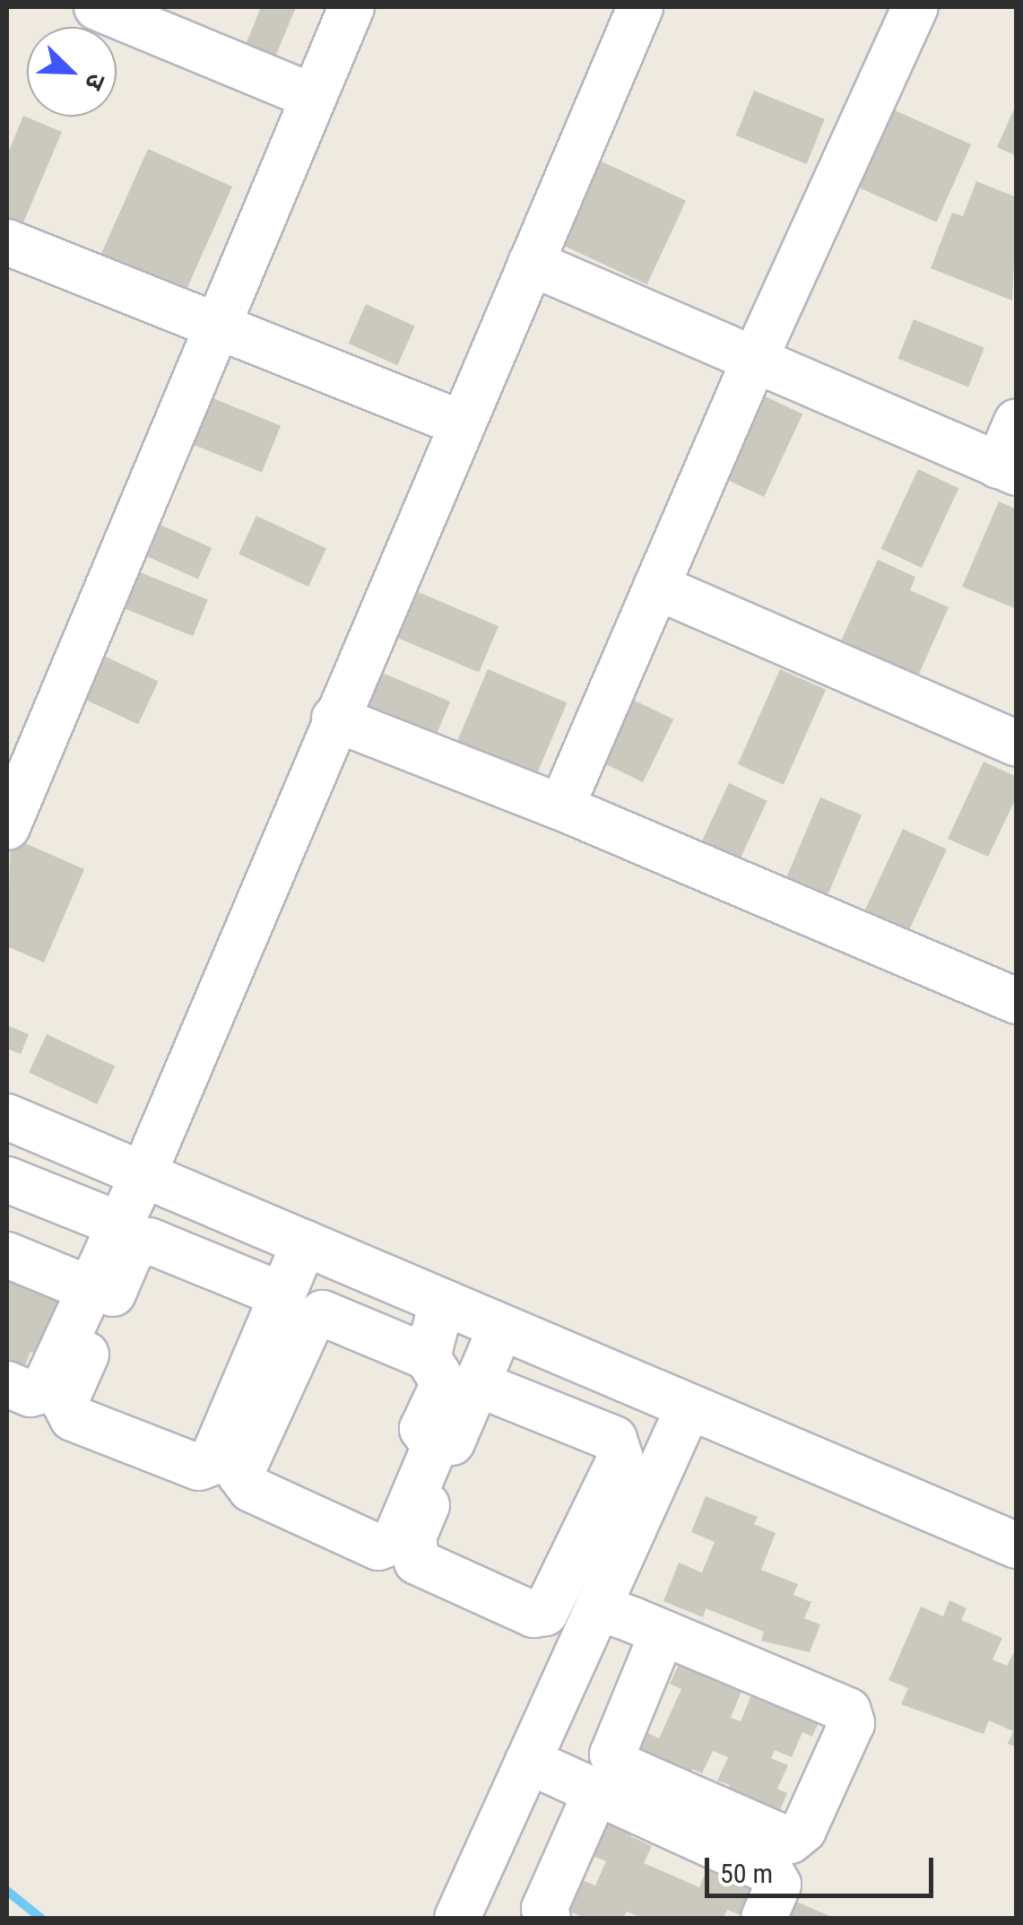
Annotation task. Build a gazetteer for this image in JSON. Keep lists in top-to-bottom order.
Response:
{
  "scale_bar": "50 m",
  "north": "bottom right"
}
